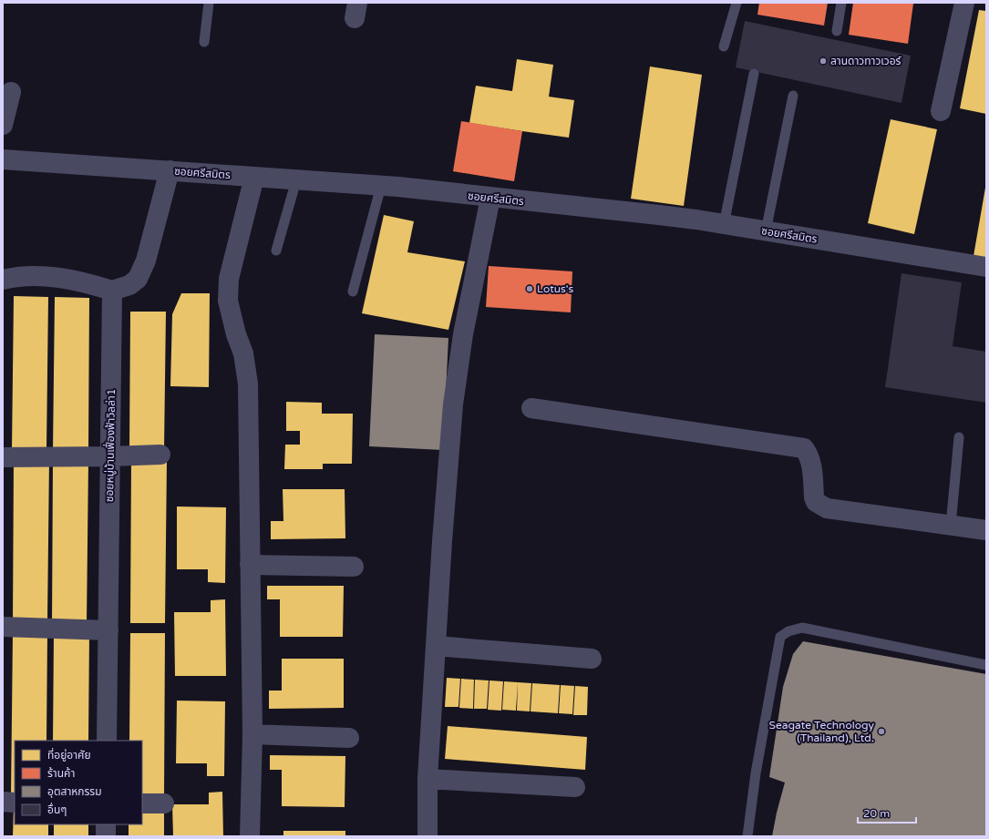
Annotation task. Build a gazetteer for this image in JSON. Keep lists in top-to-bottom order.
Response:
{
  "streets": {
    "street": ["ซอยศรีสมิตร", "ซอยหมู่บ้านเฟื่องฟ้าวิลล่า1"]
  },
  "places": ["ลานดาวทาวเวอร์", "Lotus's", "Seagate Technology (Thailand), Ltd."],
  "legend": [
    "ที่อยู่อาศัย",
    "ร้านค้า",
    "อุตสาหกรรม",
    "อื่นๆ"
  ],
  "scale_bar": "20 m"
}
